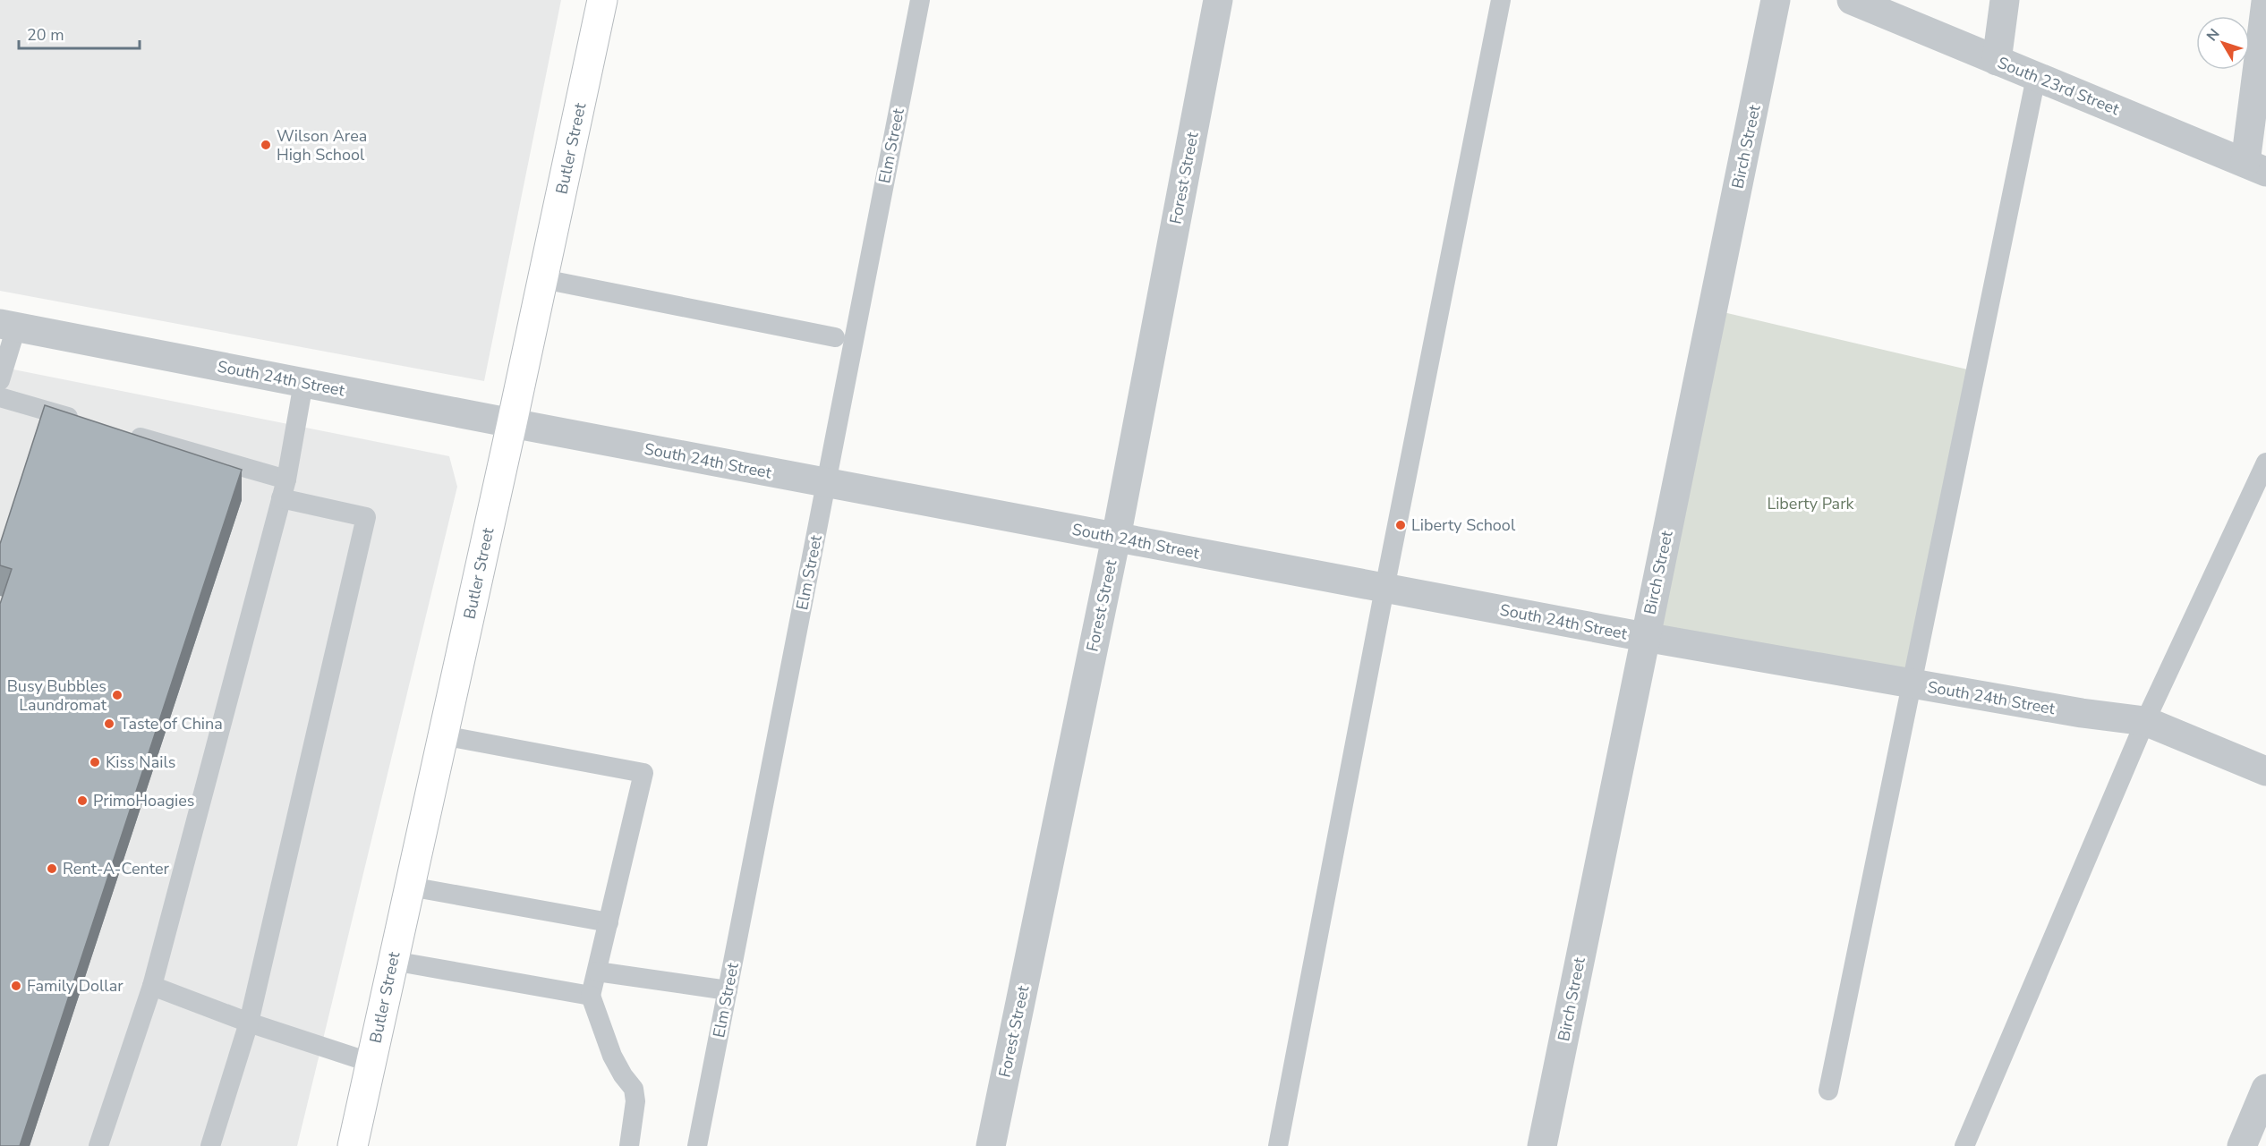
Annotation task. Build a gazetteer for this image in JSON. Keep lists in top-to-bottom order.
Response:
{
  "streets": {
    "main road": ["Butler Street"],
    "street": [
      "South 23rd Street",
      "Birch Street",
      "Forest Street",
      "South 24th Street"
    ],
    "lane": ["Elm Street"]
  },
  "crossings": [
    ["Elm Street", "South 24th Street"],
    ["Birch Street", "South 24th Street"],
    ["Butler Street", "South 24th Street"],
    ["Forest Street", "South 24th Street"]
  ],
  "parks": ["Liberty Park"],
  "places": [
    "Wilson Area High School",
    "Liberty School",
    "Busy Bubbles Laundromat",
    "Taste of China",
    "Kiss Nails",
    "PrimoHoagies",
    "Rent-A-Center",
    "Family Dollar"
  ],
  "scale_bar": "20 m",
  "north": "top left"
}
